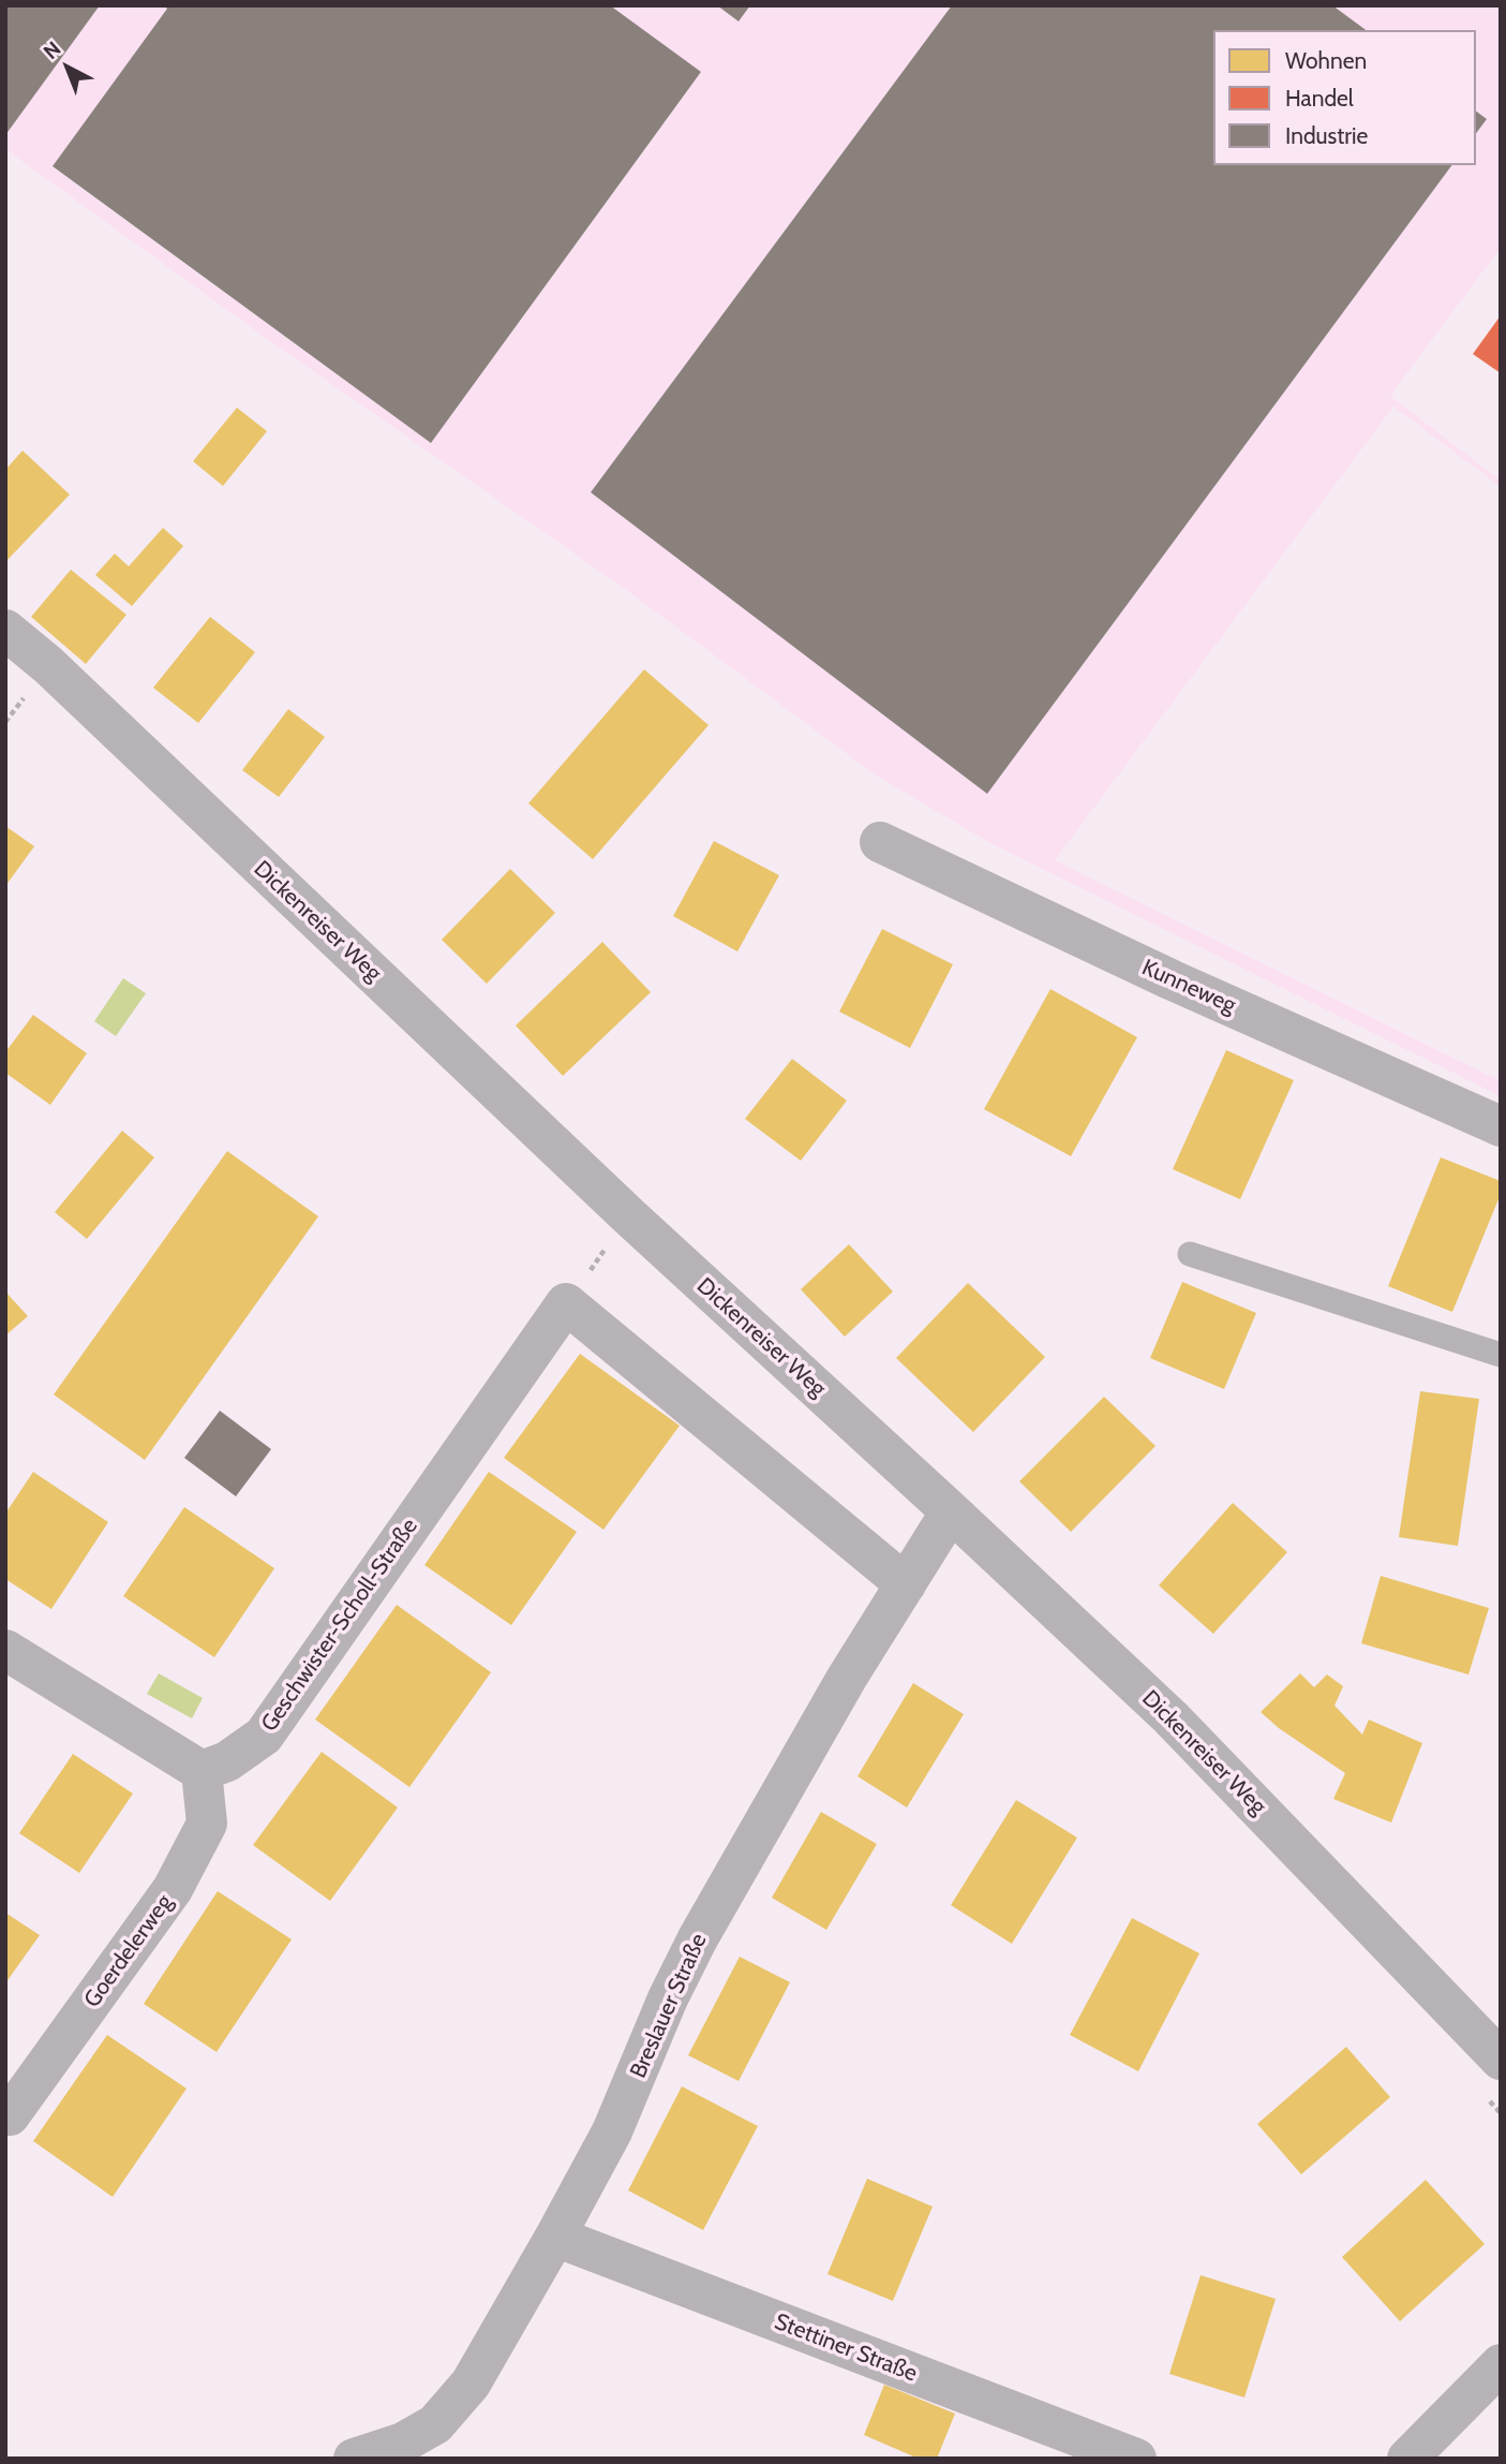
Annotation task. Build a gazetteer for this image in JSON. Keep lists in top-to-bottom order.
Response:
{
  "streets": {
    "street": [
      "Dickenreiser Weg",
      "Kunneweg",
      "Geschwister-Scholl-Straße",
      "Goerdelerweg",
      "Breslauer Straße",
      "Stettiner Straße"
    ]
  },
  "crossings": [
    ["Dickenreiser Weg", "Breslauer Straße"],
    ["Geschwister-Scholl-Straße", "Goerdelerweg"],
    ["Breslauer Straße", "Stettiner Straße"]
  ],
  "legend": ["Wohnen", "Handel", "Industrie"],
  "north": "top left"
}
